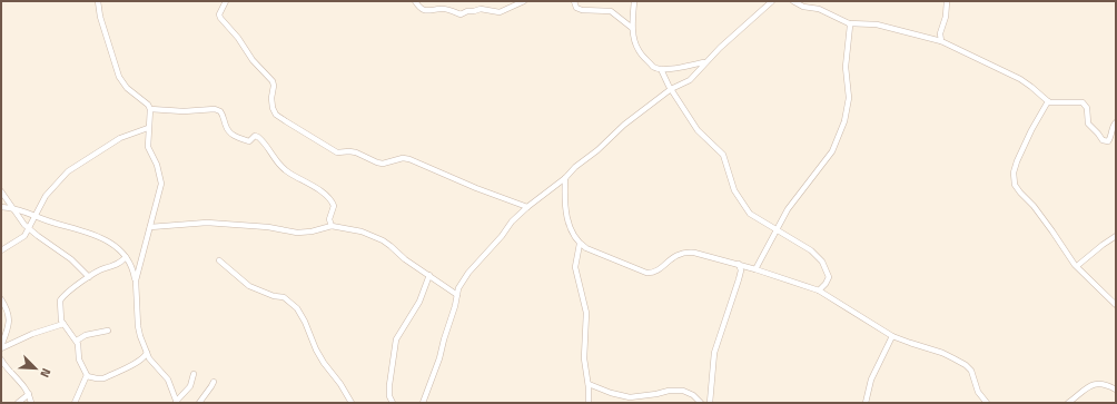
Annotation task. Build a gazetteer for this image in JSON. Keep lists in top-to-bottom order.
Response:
{
  "north": "bottom right"
}
